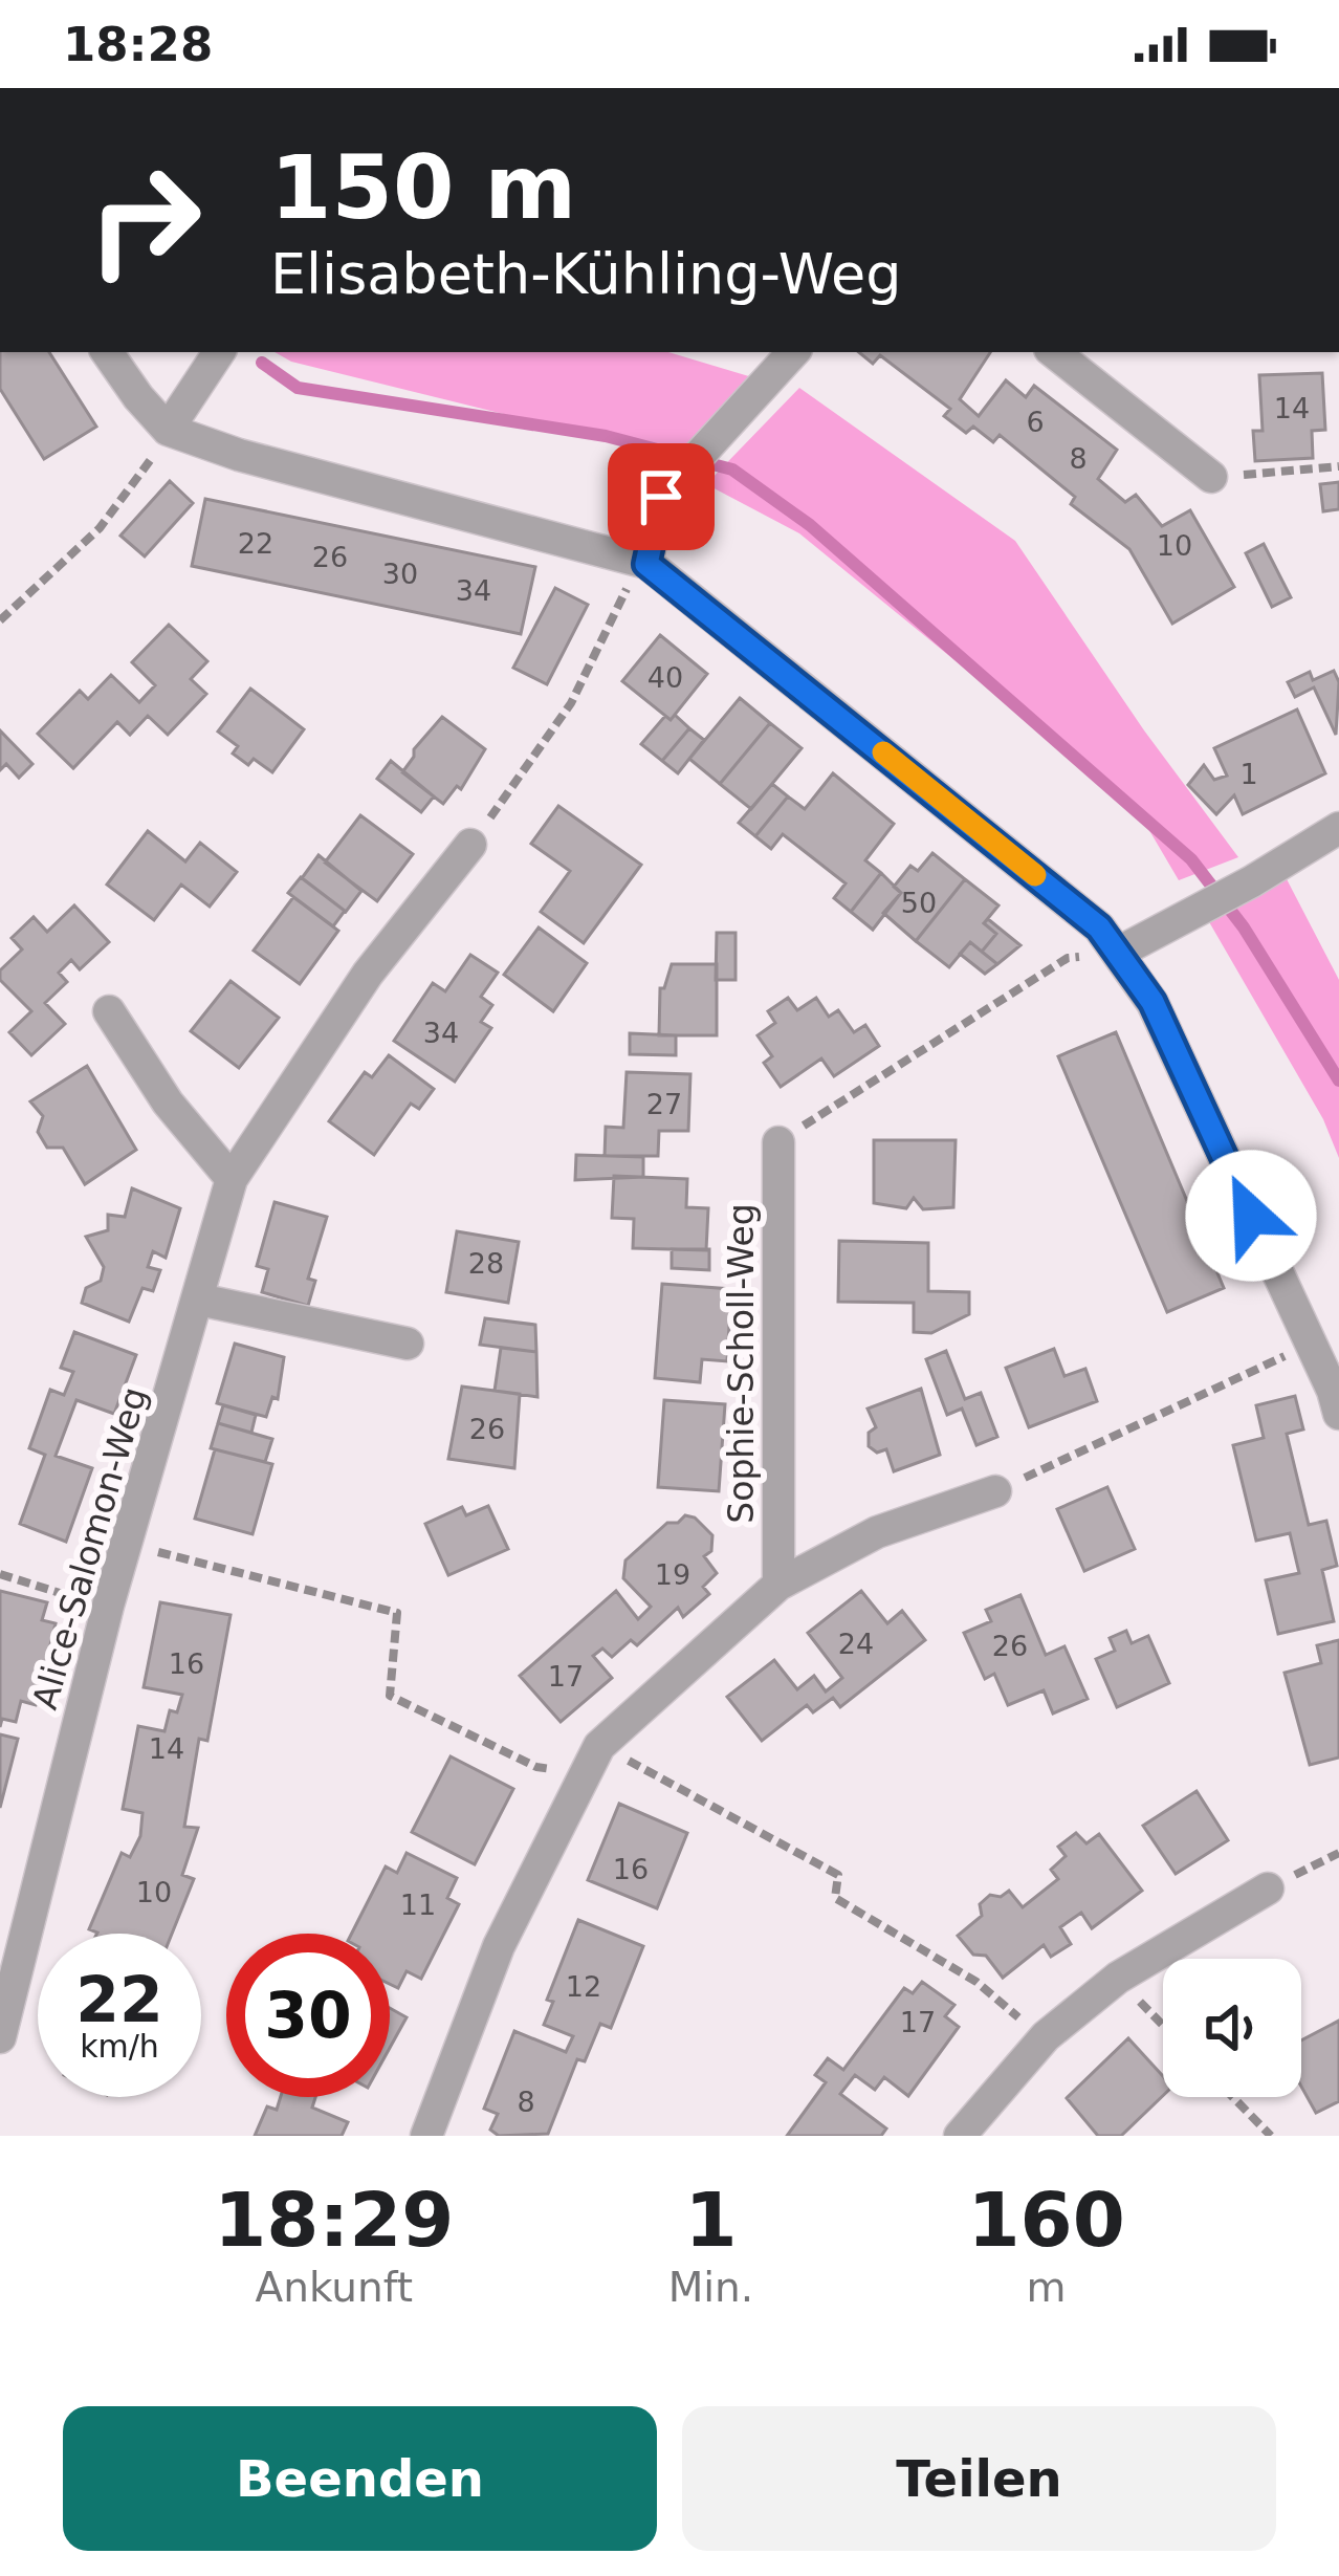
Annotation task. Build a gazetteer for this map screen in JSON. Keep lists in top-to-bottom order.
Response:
{
  "streets": {
    "street": ["Sophie-Scholl-Weg", "Alice-Salomon-Weg"]
  },
  "house_numbers": [
    "14",
    "6",
    "8",
    "22",
    "10",
    "26",
    "30",
    "34",
    "40",
    "1",
    "50",
    "34",
    "27",
    "28",
    "26",
    "19",
    "24",
    "26",
    "16",
    "17",
    "14",
    "16",
    "10",
    "11",
    "12",
    "17",
    "8"
  ],
  "page": {
    "status": "18:28",
    "turn": ["150 m", "Elisabeth-Kühling-Weg"],
    "speed": "22 km/h",
    "limit": "30",
    "eta": [
      "18:29",
      "Ankunft",
      "1",
      "Min.",
      "160",
      "m"
    ],
    "buttons": ["Beenden", "Teilen"]
  }
}
